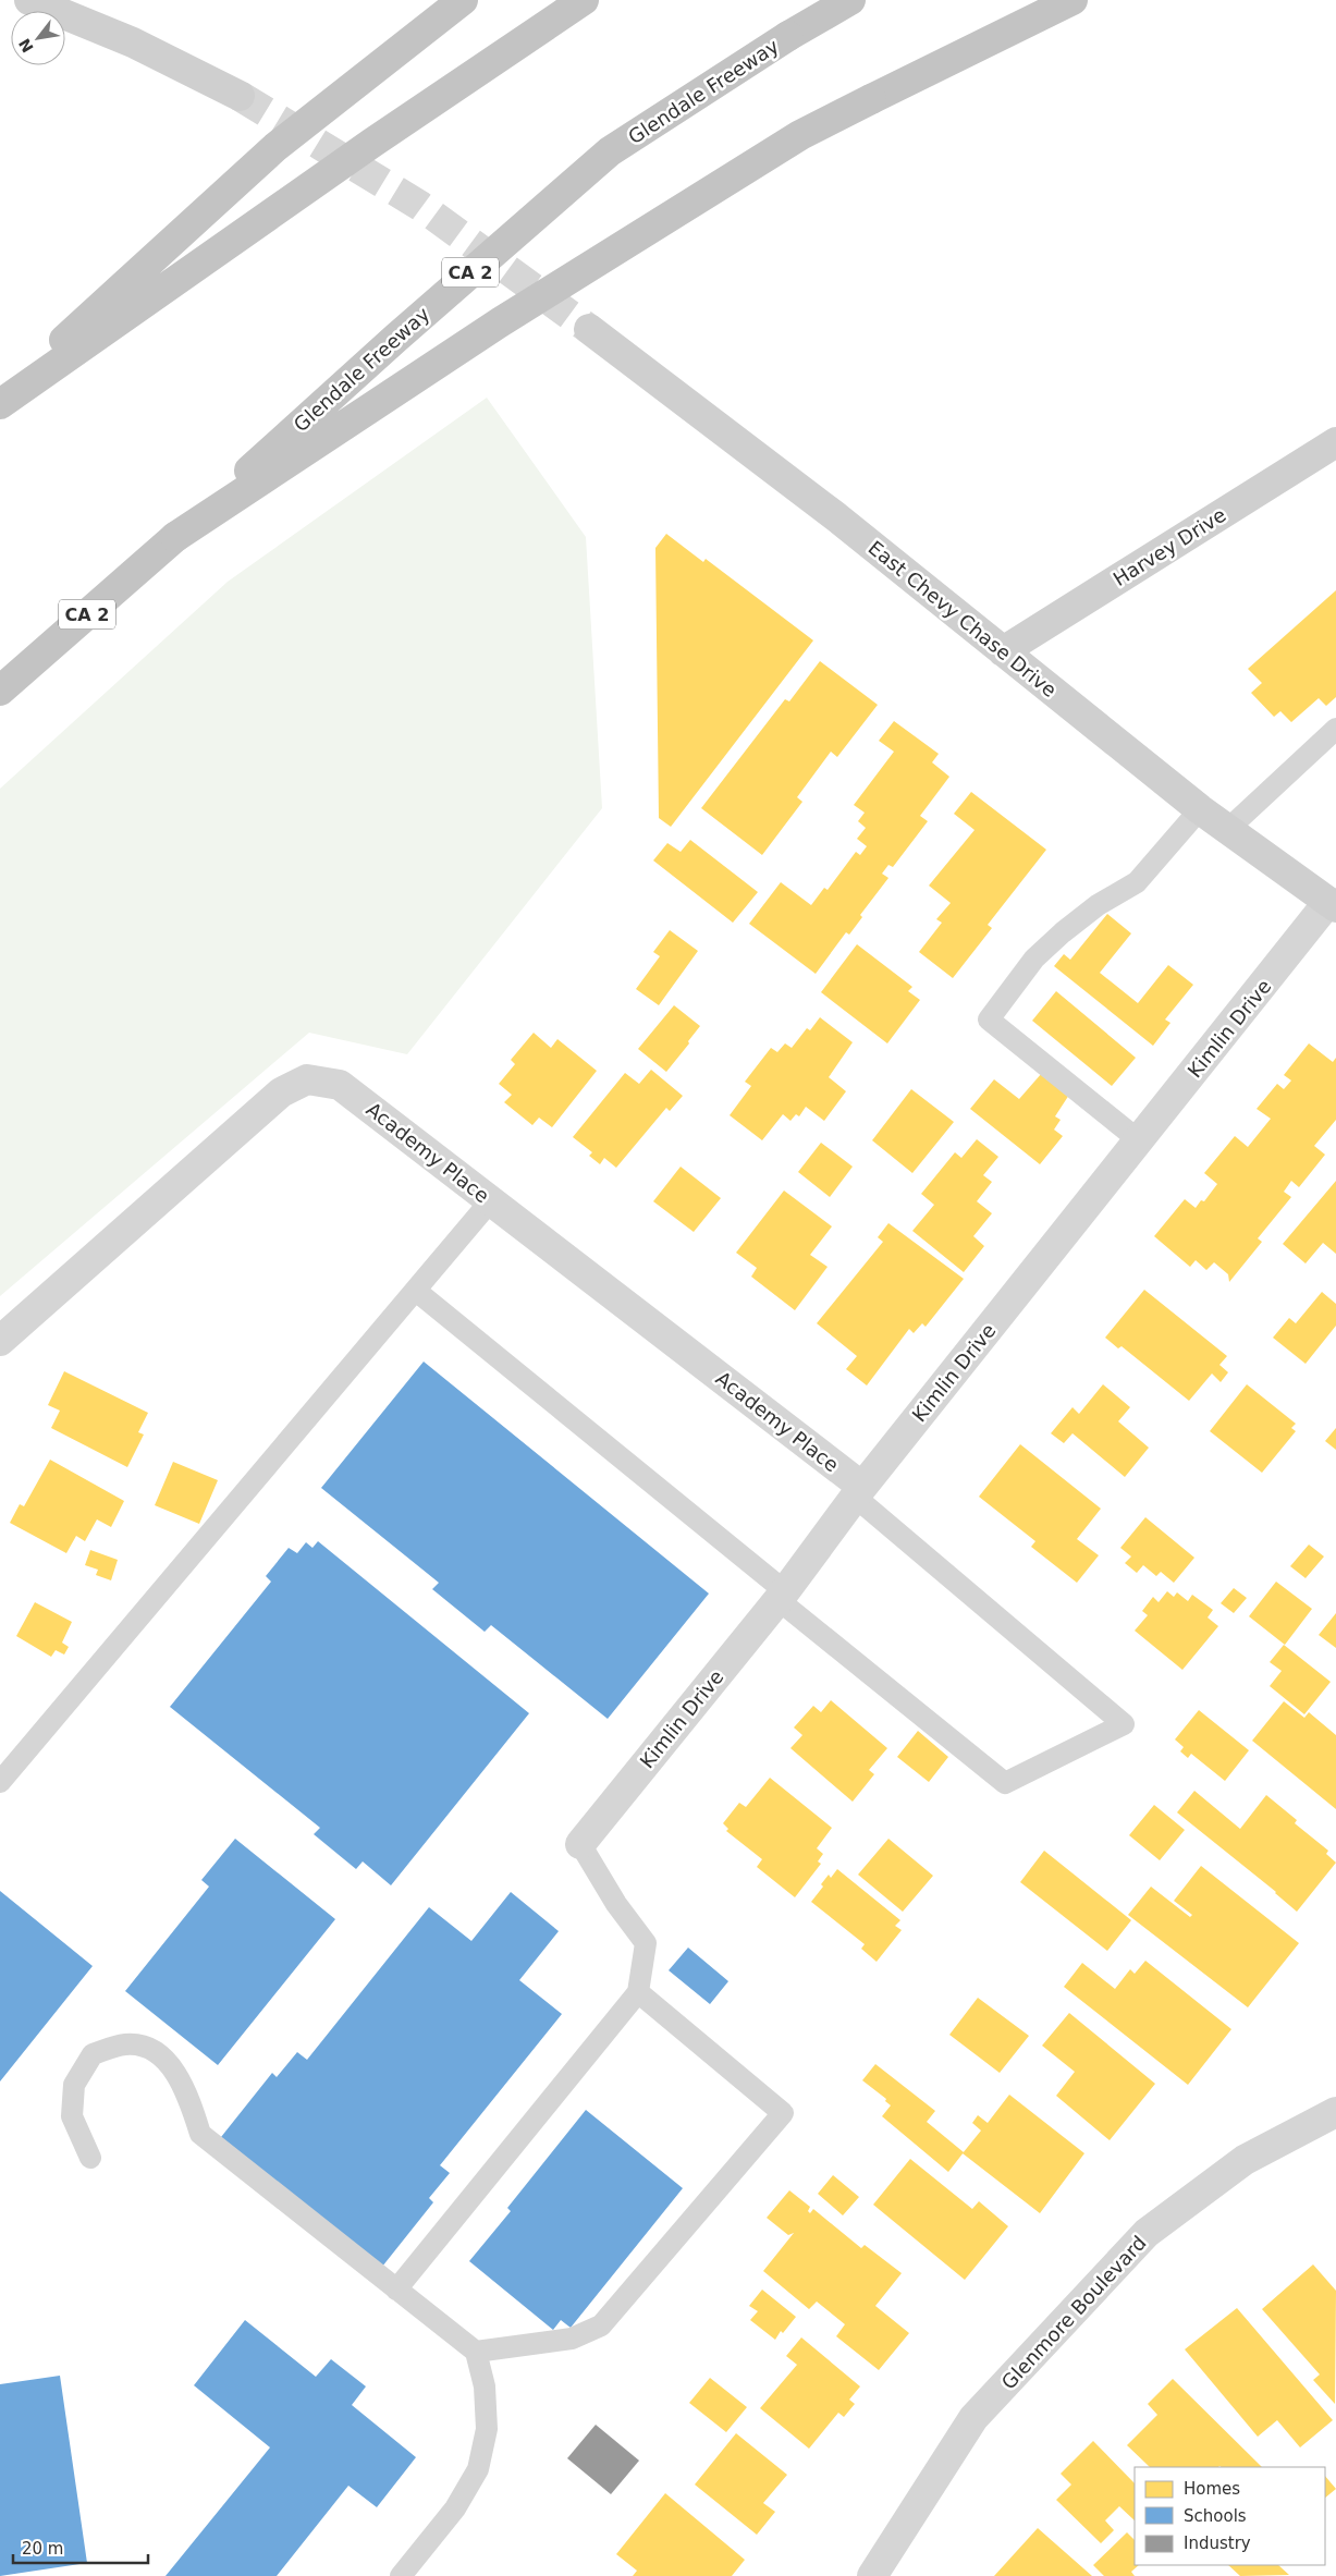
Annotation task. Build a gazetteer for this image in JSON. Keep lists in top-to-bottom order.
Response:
{
  "streets": {
    "highway": ["Glendale Freeway", "CA 2"],
    "main road": ["Harvey Drive", "East Chevy Chase Drive"],
    "street": ["Kimlin Drive", "Academy Place", "Glenmore Boulevard"]
  },
  "crossings": [
    ["Harvey Drive", "East Chevy Chase Drive"],
    ["East Chevy Chase Drive", "Kimlin Drive"],
    ["Kimlin Drive", "Academy Place"]
  ],
  "legend": ["Homes", "Schools", "Industry"],
  "scale_bar": "20 m",
  "north": "bottom left"
}
